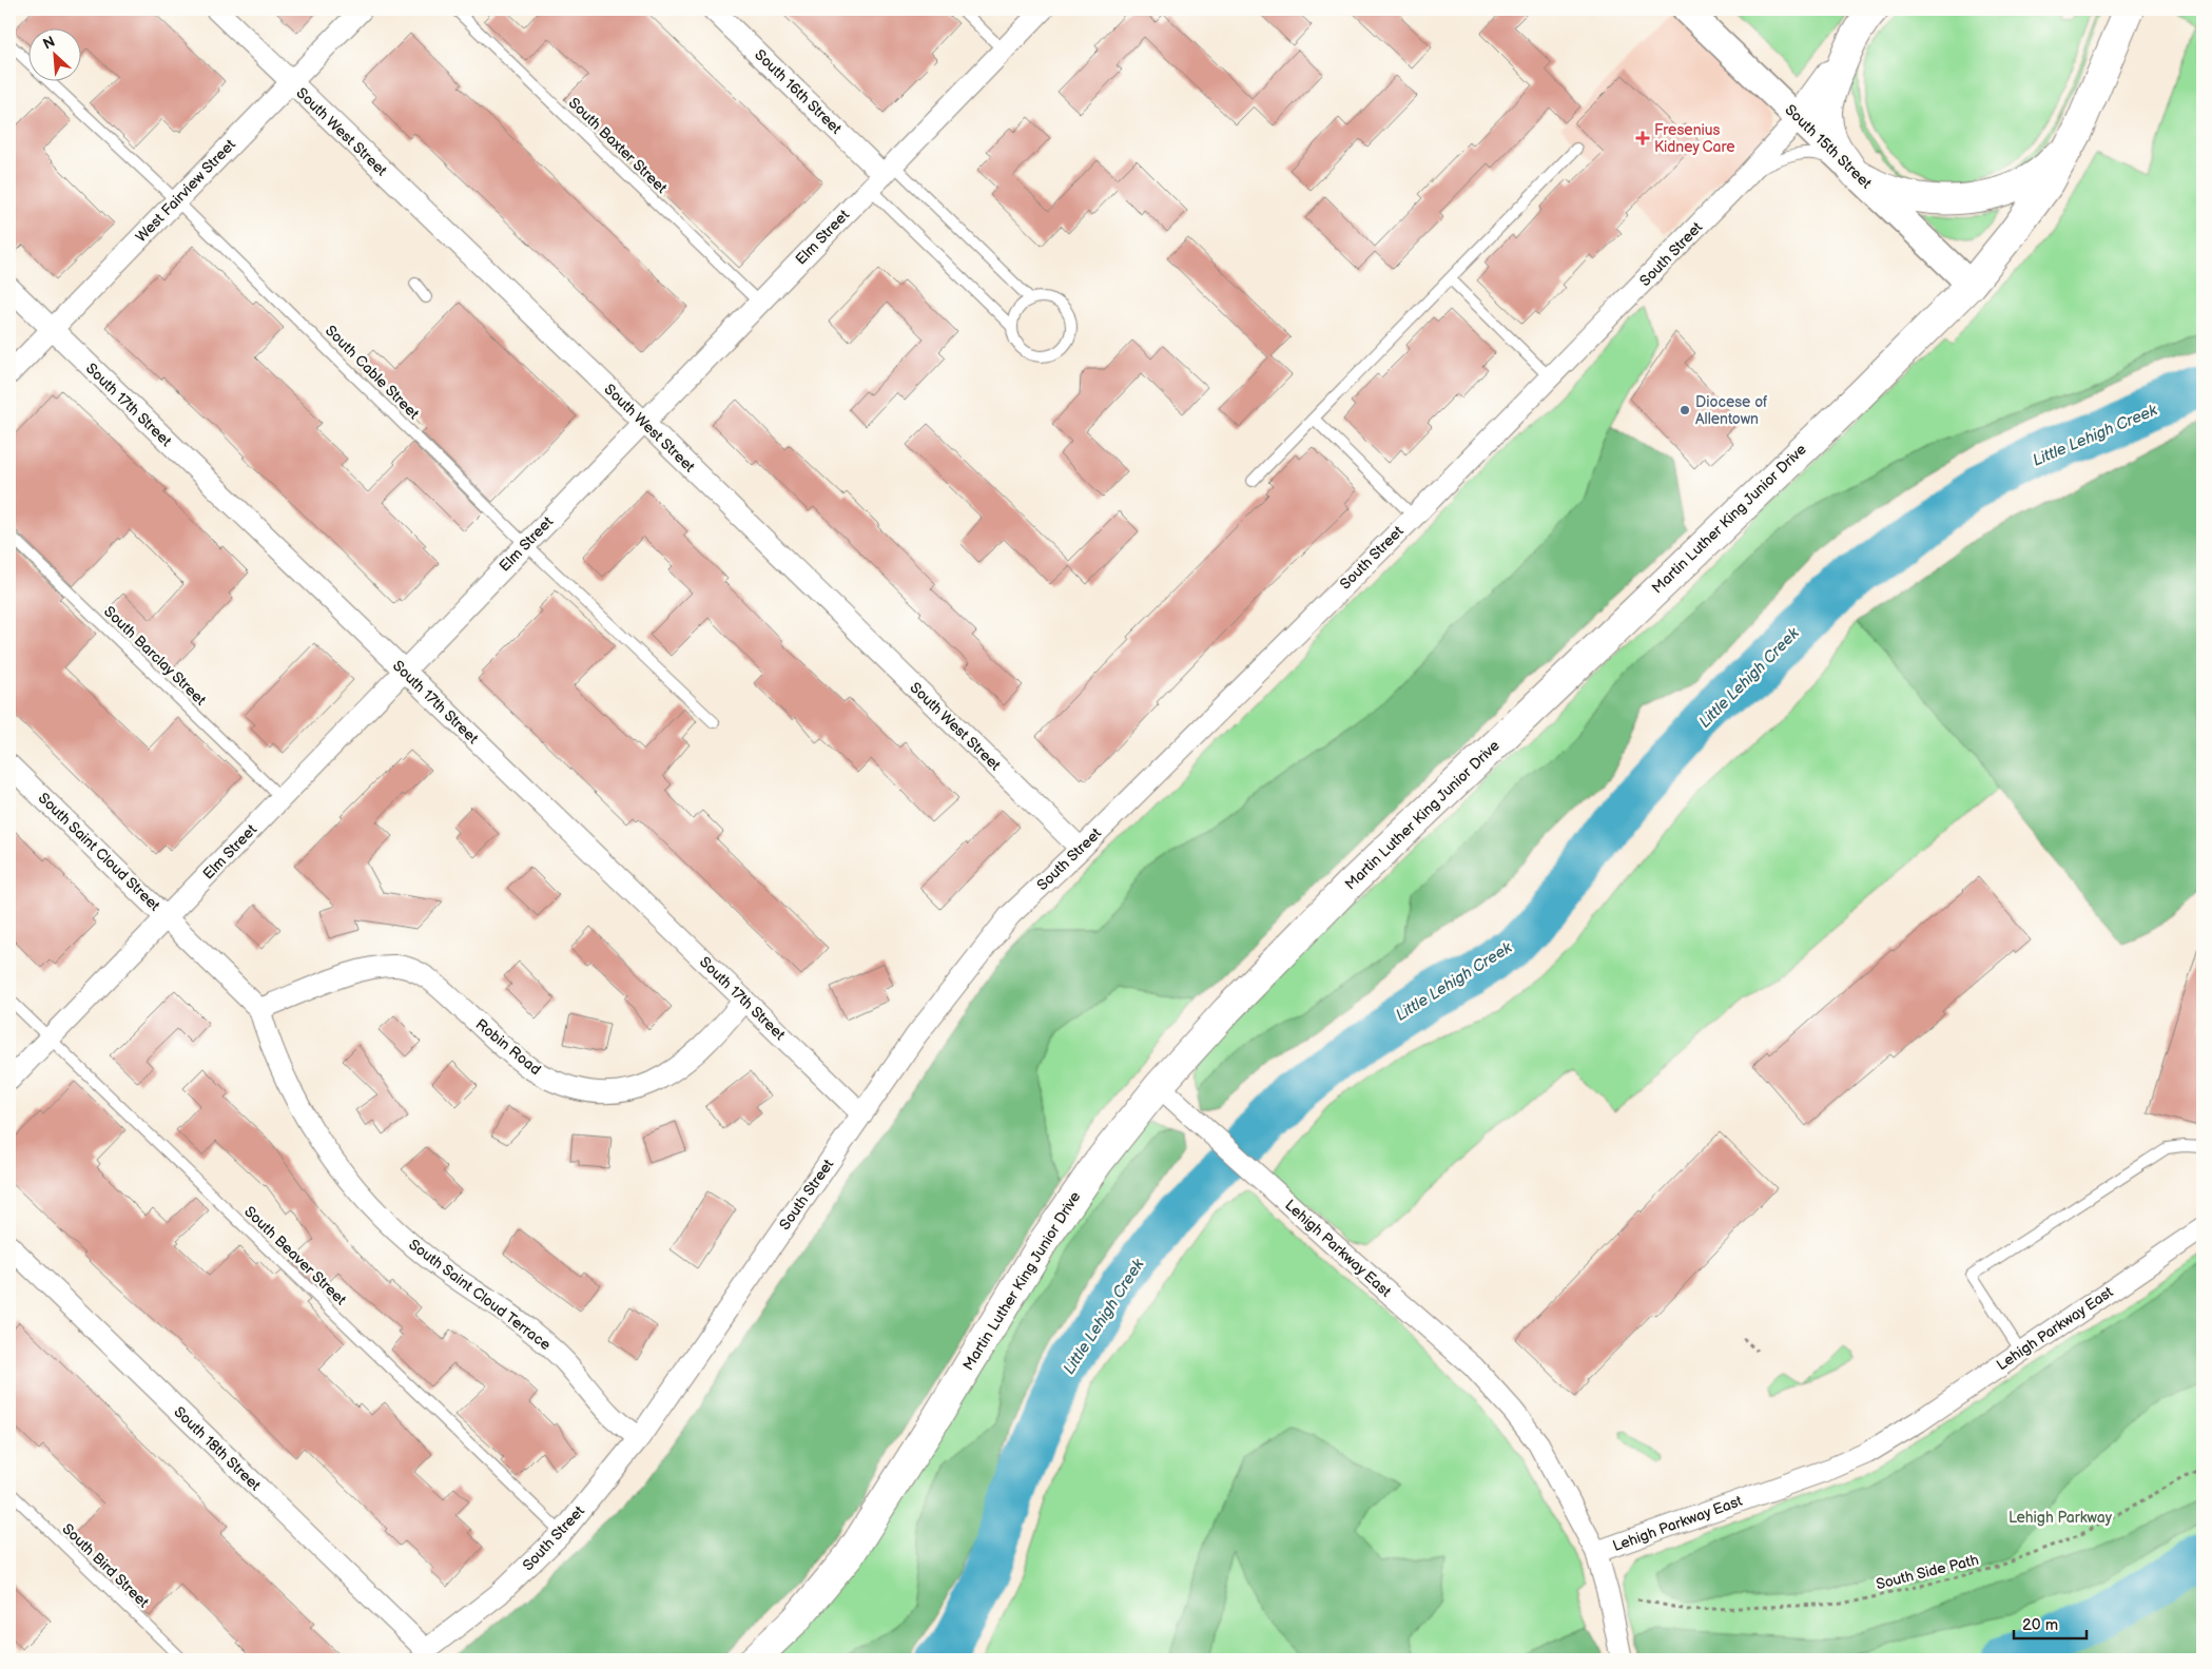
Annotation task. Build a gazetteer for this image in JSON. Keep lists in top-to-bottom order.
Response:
{
  "streets": {
    "main road": ["Martin Luther King Junior Drive"],
    "street": [
      "South 16th Street",
      "South West Street",
      "South 15th Street",
      "West Fairview Street",
      "Elm Street",
      "South Street",
      "South 17th Street",
      "South Saint Cloud Street",
      "Robin Road",
      "Lehigh Parkway East",
      "South Saint Cloud Terrace",
      "South 18th Street"
    ],
    "lane": [
      "South Baxter Street",
      "South Cable Street",
      "South Barclay Street",
      "South Beaver Street",
      "South Bird Street"
    ],
    "path": ["South Side Path"]
  },
  "crossings": [
    ["South 16th Street", "Elm Street"],
    ["South West Street", "West Fairview Street"],
    ["South West Street", "Elm Street"],
    ["South West Street", "South Street"],
    ["South Baxter Street", "Elm Street"],
    ["South 15th Street", "South Street"],
    ["South 15th Street", "Martin Luther King Junior Drive"],
    ["West Fairview Street", "South Cable Street"],
    ["West Fairview Street", "South 17th Street"],
    ["Elm Street", "South Cable Street"],
    ["Elm Street", "South 17th Street"],
    ["Elm Street", "South Barclay Street"],
    ["Elm Street", "South Saint Cloud Street"],
    ["Elm Street", "South Beaver Street"],
    ["Elm Street", "South Saint Cloud Terrace"],
    ["South Street", "South 17th Street"],
    ["South Street", "South Beaver Street"],
    ["South Street", "South Saint Cloud Terrace"],
    ["South Street", "South 18th Street"],
    ["South 17th Street", "Robin Road"],
    ["Martin Luther King Junior Drive", "Lehigh Parkway East"],
    ["South Saint Cloud Street", "South Saint Cloud Terrace"],
    ["Robin Road", "South Saint Cloud Terrace"]
  ],
  "water": ["Little Lehigh Creek"],
  "parks": ["Lehigh Parkway"],
  "places": {
    "health": ["Fresenius Kidney Care"],
    "other": ["Diocese of Allentown"]
  },
  "scale_bar": "20 m",
  "north": "top left"
}
